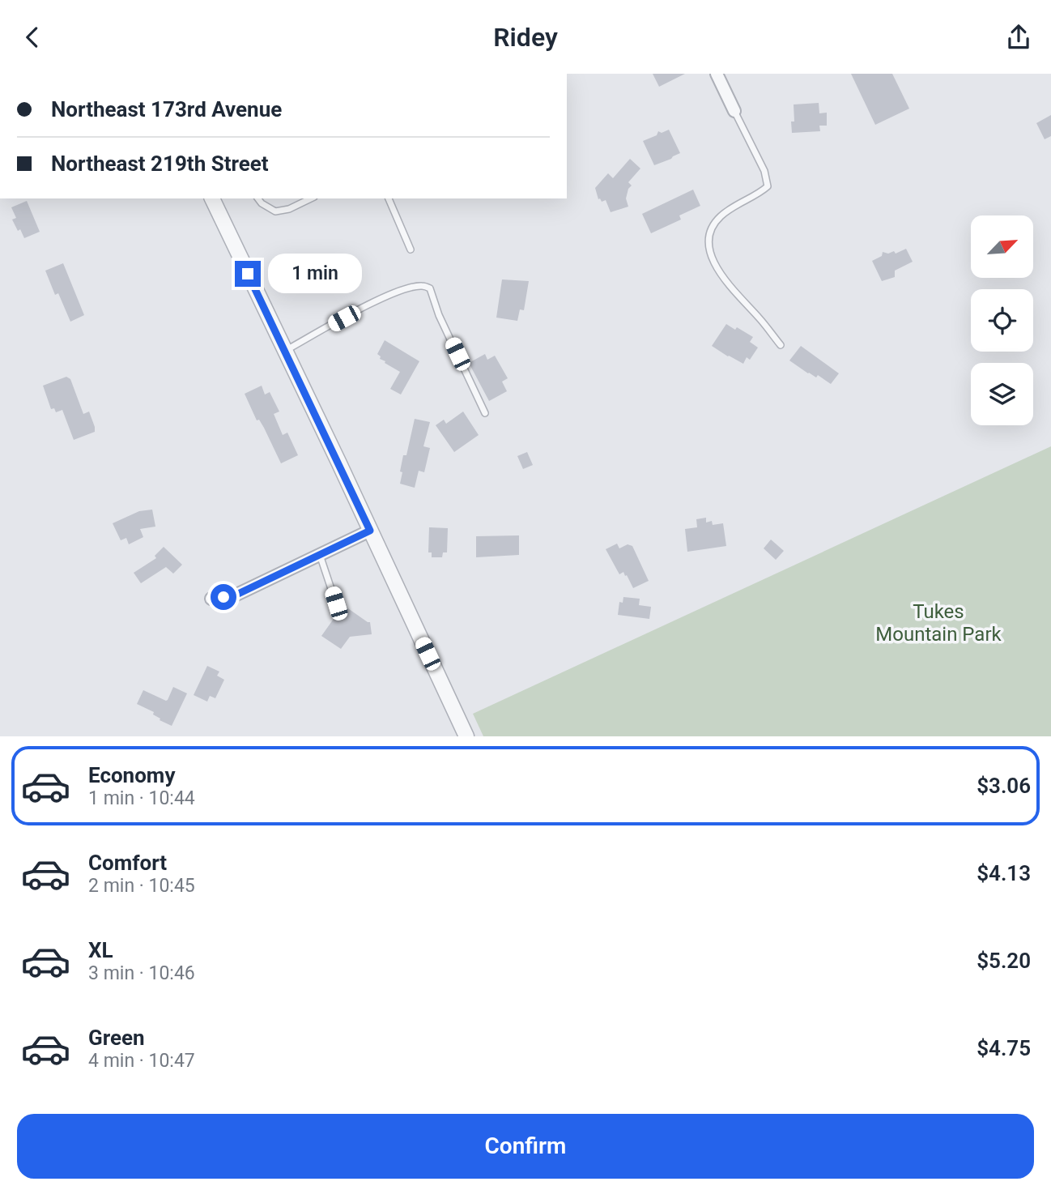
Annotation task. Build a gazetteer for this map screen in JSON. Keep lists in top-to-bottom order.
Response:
{
  "parks": ["Tukes Mountain Park"],
  "north": "top right",
  "page": {
    "header": "Ridey",
    "banner": ["Northeast 173rd Avenue", "Northeast 219th Street"],
    "bubble": "1 min",
    "list": [
      {
        "name": "Economy",
        "note": "1 min · 10:44",
        "value": "$3.06"
      },
      {
        "name": "Comfort",
        "note": "2 min · 10:45",
        "value": "$4.13"
      },
      {
        "name": "XL",
        "note": "3 min · 10:46",
        "value": "$5.20"
      },
      {
        "name": "Green",
        "note": "4 min · 10:47",
        "value": "$4.75"
      }
    ],
    "buttons": "Confirm"
  }
}
